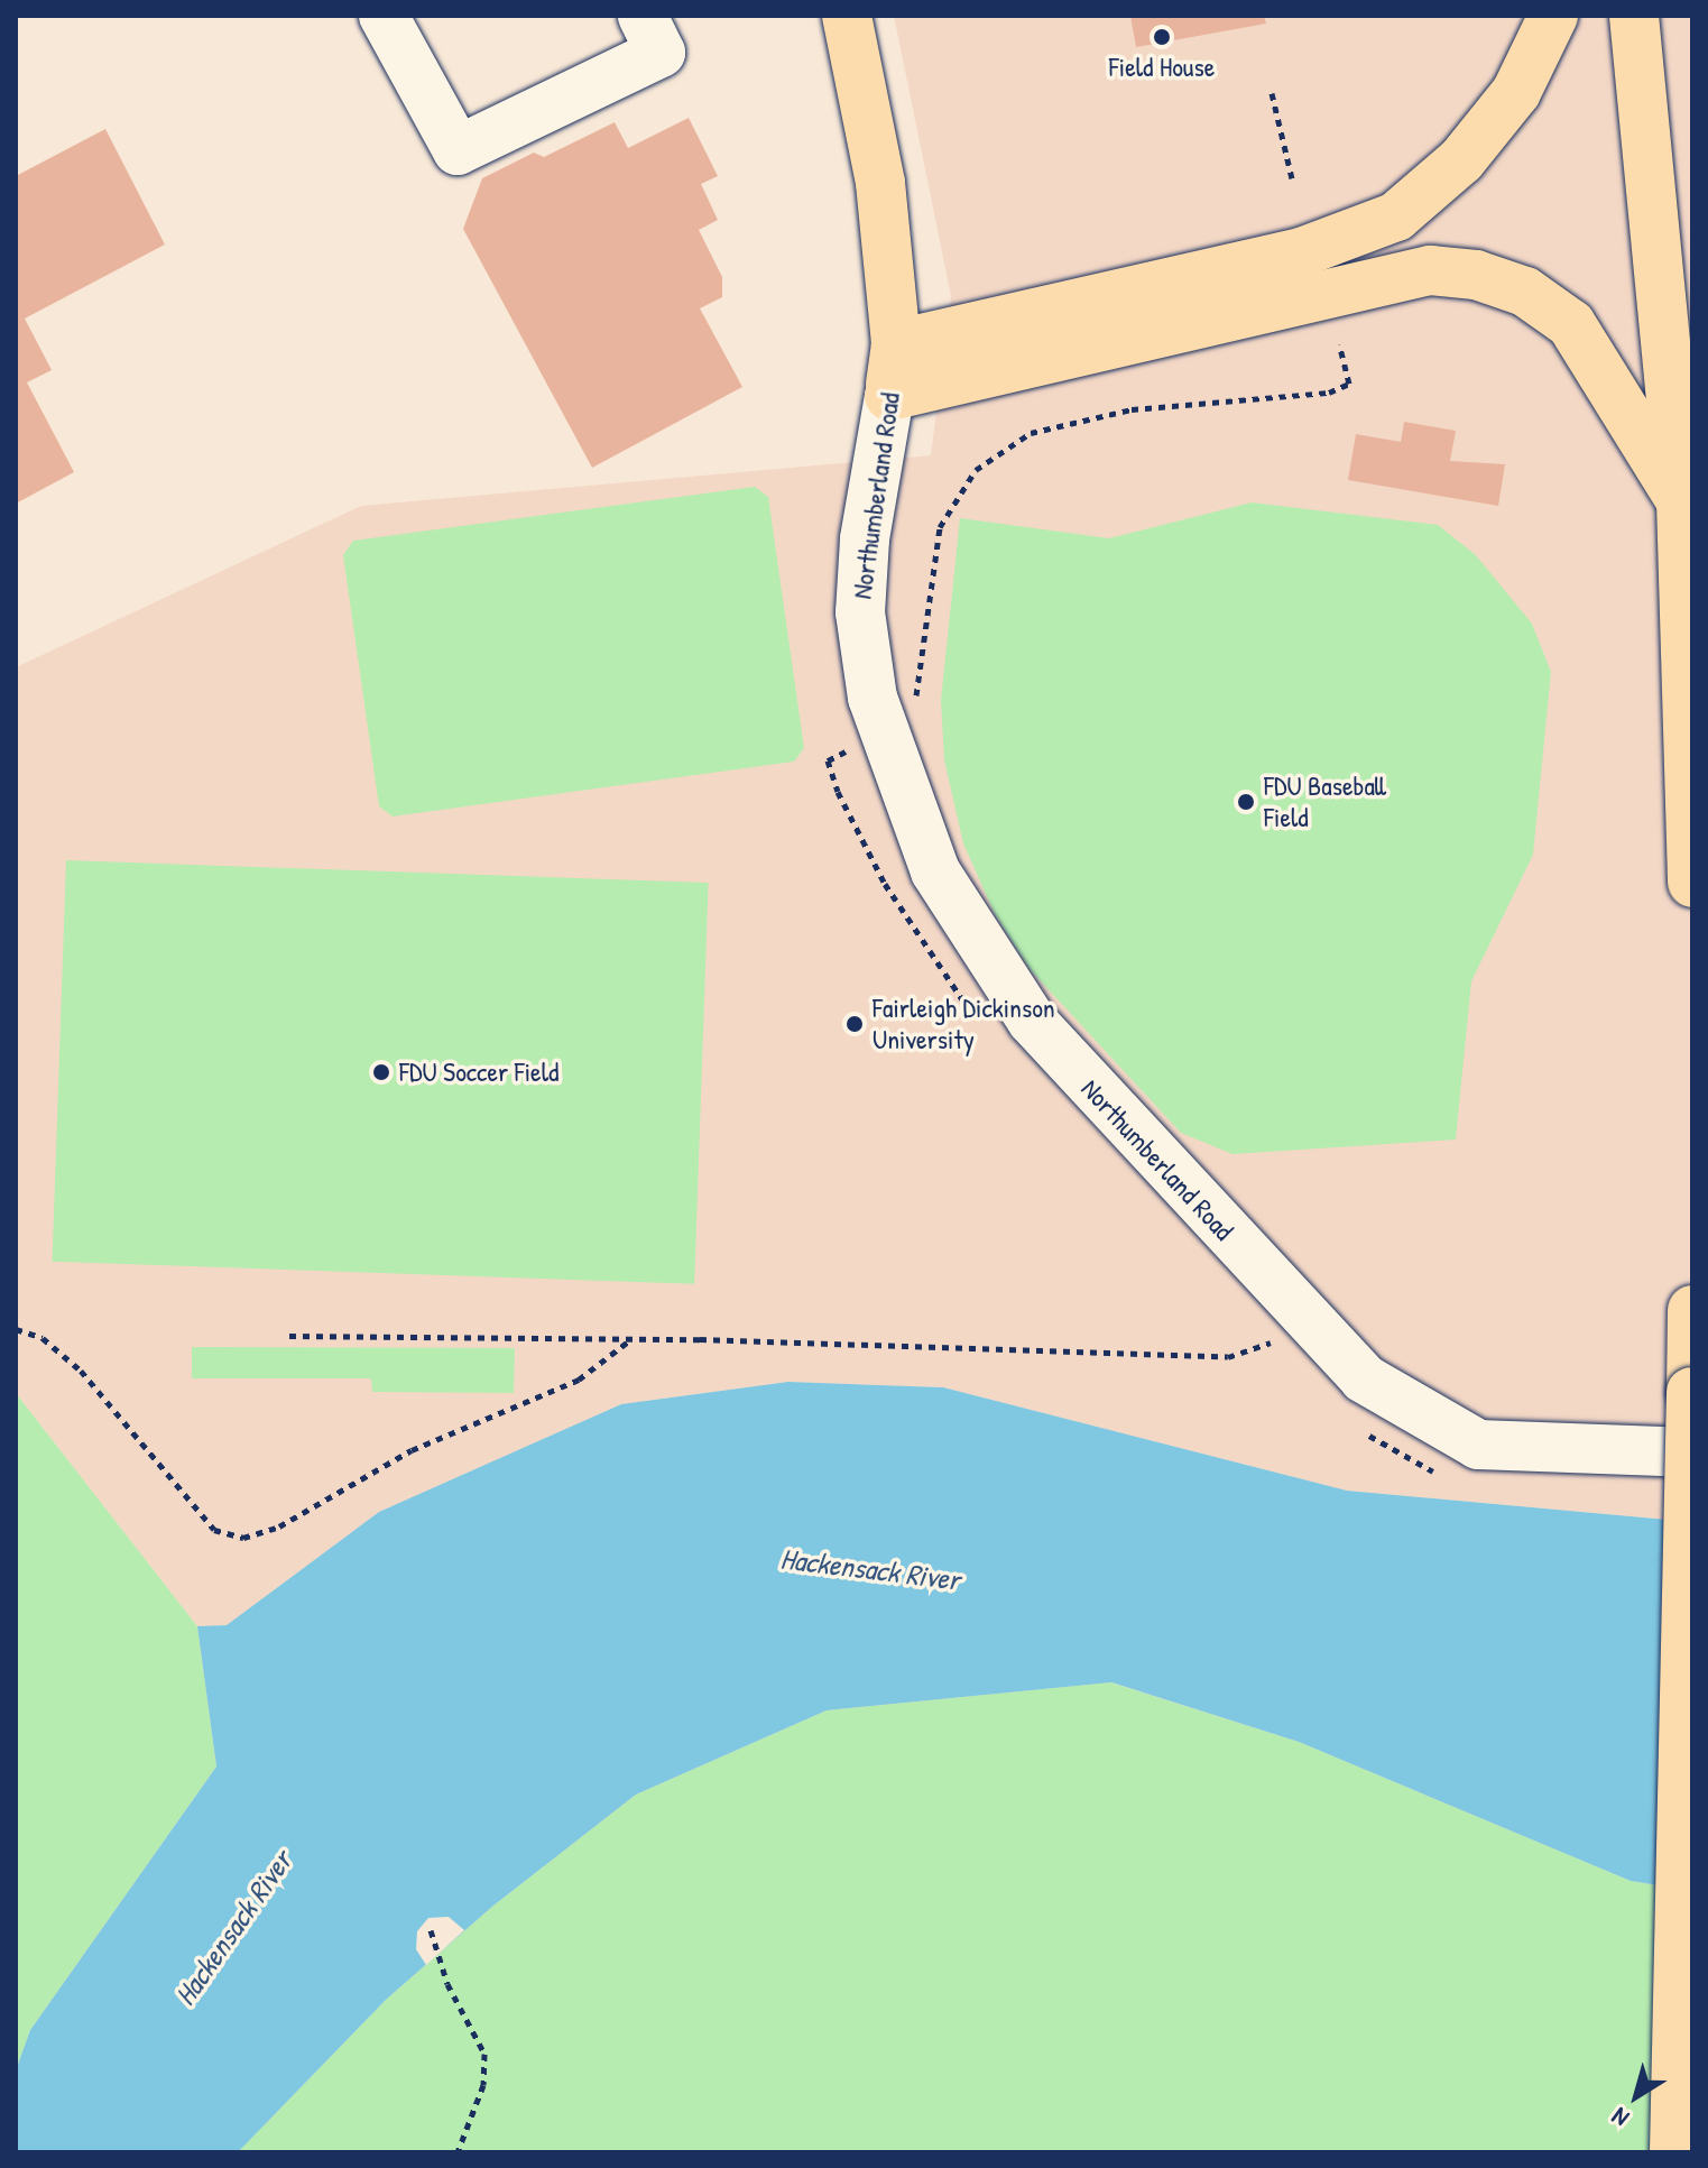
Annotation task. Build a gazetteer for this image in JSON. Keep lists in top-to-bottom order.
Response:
{
  "streets": {
    "main road": ["Northumberland Road"]
  },
  "water": ["Hackensack River"],
  "places": [
    "Field House",
    "FDU Baseball Field",
    "Fairleigh Dickinson University",
    "FDU Soccer Field"
  ],
  "north": "bottom left"
}
